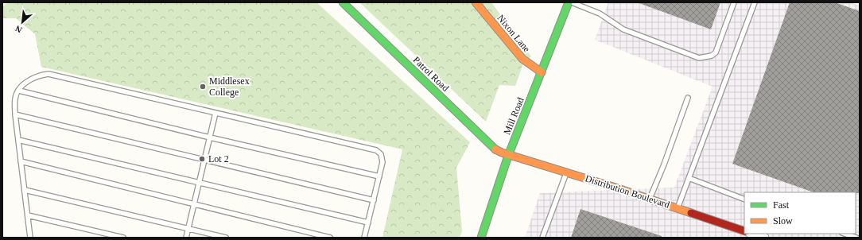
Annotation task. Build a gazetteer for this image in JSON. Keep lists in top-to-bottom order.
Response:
{
  "streets": {
    "street": [
      "Nixon Lane",
      "Patrol Road",
      "Mill Road",
      "Distribution Boulevard"
    ]
  },
  "crossings": [
    ["Nixon Lane", "Mill Road"],
    ["Patrol Road", "Mill Road"],
    ["Patrol Road", "Distribution Boulevard"],
    ["Mill Road", "Distribution Boulevard"]
  ],
  "places": ["Middlesex College", "Lot 2"],
  "legend": ["Fast", "Slow"],
  "north": "bottom left"
}
